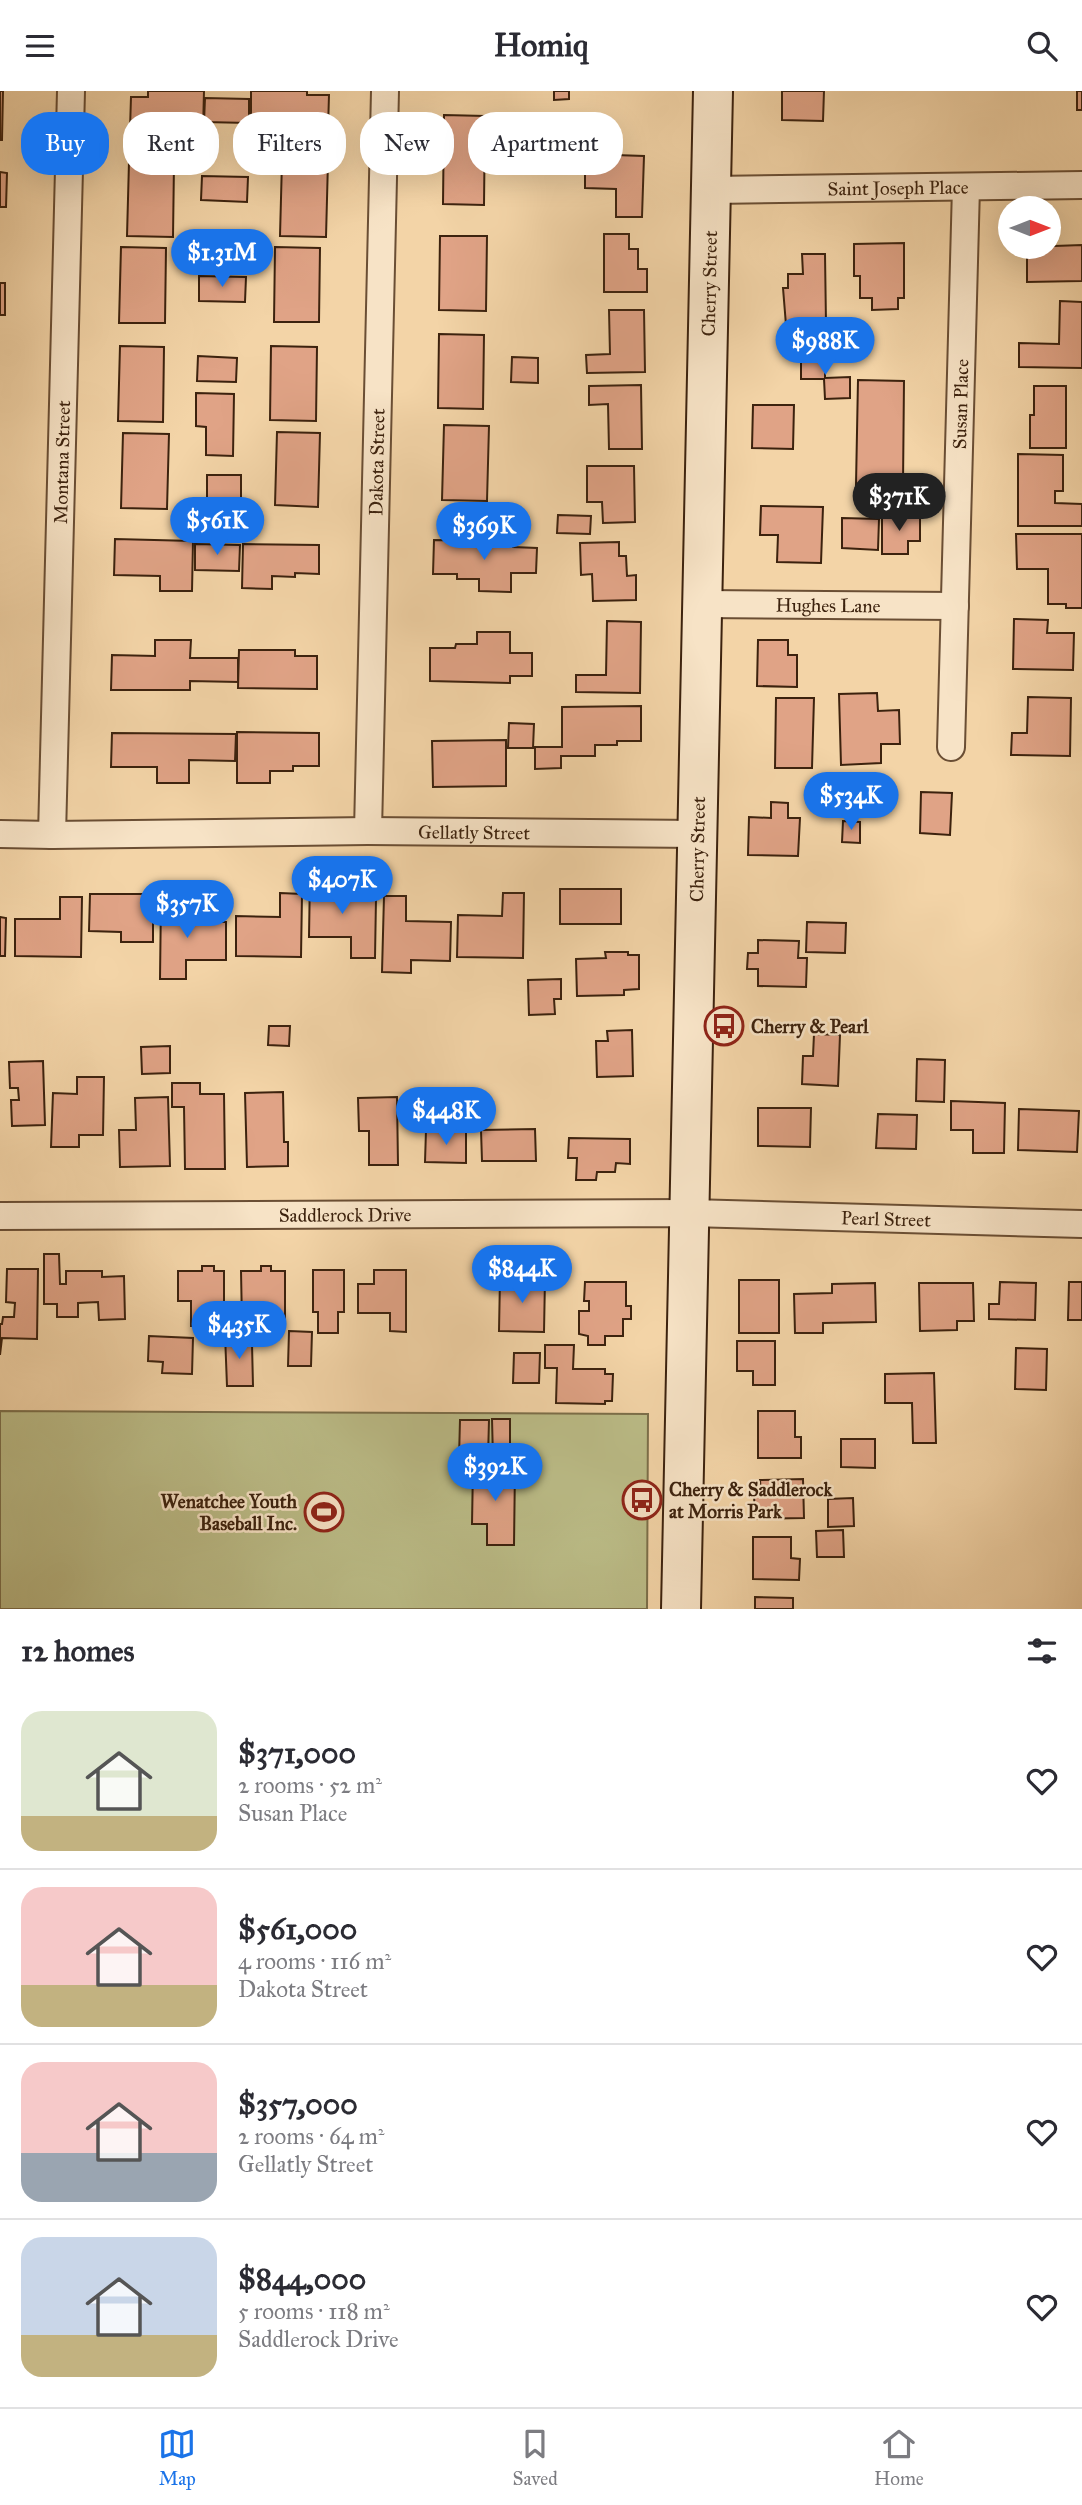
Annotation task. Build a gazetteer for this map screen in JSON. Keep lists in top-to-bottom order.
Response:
{
  "streets": {
    "main road": ["Cherry Street"],
    "street": [
      "Saint Joseph Place",
      "Susan Place",
      "Dakota Street",
      "Montana Street",
      "Hughes Lane",
      "Gellatly Street",
      "Saddlerock Drive",
      "Pearl Street"
    ]
  },
  "crossings": [
    ["Saint Joseph Place", "Cherry Street"],
    ["Saint Joseph Place", "Susan Place"],
    ["Cherry Street", "Hughes Lane"],
    ["Cherry Street", "Gellatly Street"],
    ["Cherry Street", "Saddlerock Drive"],
    ["Cherry Street", "Pearl Street"],
    ["Susan Place", "Hughes Lane"],
    ["Dakota Street", "Gellatly Street"],
    ["Montana Street", "Gellatly Street"],
    ["Saddlerock Drive", "Pearl Street"]
  ],
  "places": {
    "bus stop": ["Cherry & Pearl", "Cherry & Saddlerock at Morris Park"],
    "sports": ["Wenatchee Youth Baseball Inc."]
  },
  "north": "right",
  "page": {
    "header": "Homiq",
    "chip": [
      "Buy",
      "Rent",
      "Filters",
      "New",
      "Apartment"
    ],
    "price": [
      "$1.31M",
      "$988K",
      "$371K",
      "$561K",
      "$369K",
      "$534K",
      "$407K",
      "$357K",
      "$448K",
      "$844K",
      "$435K",
      "$392K"
    ],
    "heading": "12 homes",
    "list": [
      {
        "name": "$371,000",
        "note": "2 rooms · 52 m² · Susan Place"
      },
      {
        "name": "$561,000",
        "note": "4 rooms · 116 m² · Dakota Street"
      },
      {
        "name": "$357,000",
        "note": "2 rooms · 64 m² · Gellatly Street"
      },
      {
        "name": "$844,000",
        "note": "5 rooms · 118 m² · Saddlerock Drive"
      }
    ],
    "tabs": ["Map", "Saved", "Home"]
  }
}
